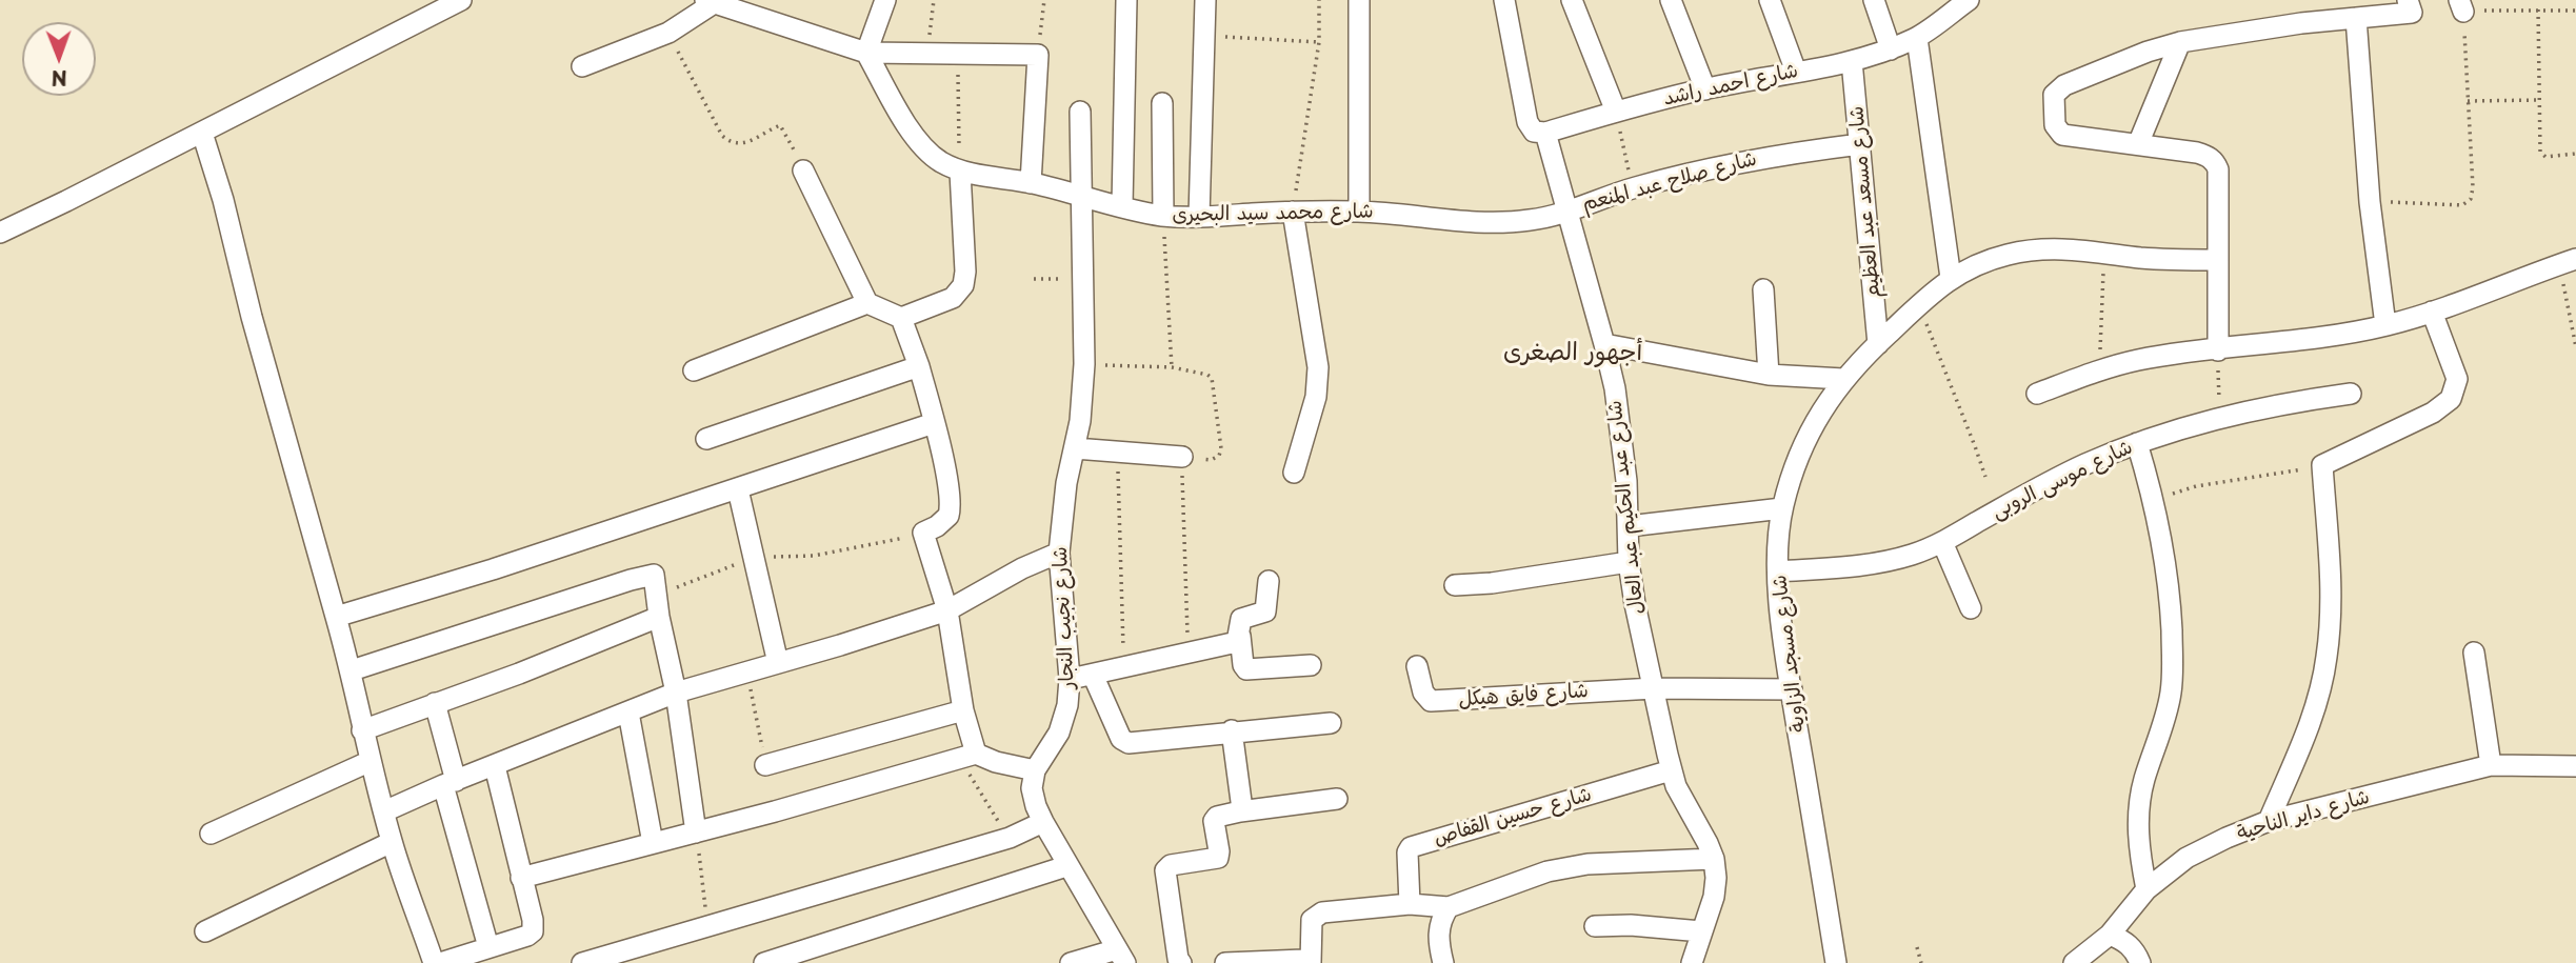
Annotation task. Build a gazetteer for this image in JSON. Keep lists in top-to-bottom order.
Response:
{
  "streets": {
    "street": [
      "شارع احمد راشد",
      "شارع صلاح عبد المنعم",
      "شارع مسعد عبد العظيم",
      "شارع محمد سيد البحيرى",
      "شارع موسى الروبى",
      "شارع عبد الحكيم عبد العال",
      "شارع نجيب النجار",
      "شارع مسجد الزاوية",
      "شارع فايق هيكل",
      "شارع داير الناحية",
      "شارع حسين القفاص"
    ]
  },
  "crossings": [
    ["شارع احمد راشد", "شارع مسعد عبد العظيم"],
    ["شارع احمد راشد", "شارع عبد الحكيم عبد العال"],
    ["شارع صلاح عبد المنعم", "شارع مسعد عبد العظيم"],
    ["شارع صلاح عبد المنعم", "شارع محمد سيد البحيرى"],
    ["شارع صلاح عبد المنعم", "شارع عبد الحكيم عبد العال"],
    ["شارع مسعد عبد العظيم", "شارع مسجد الزاوية"],
    ["شارع محمد سيد البحيرى", "شارع عبد الحكيم عبد العال"],
    ["شارع محمد سيد البحيرى", "شارع نجيب النجار"],
    ["شارع موسى الروبى", "شارع مسجد الزاوية"],
    ["شارع عبد الحكيم عبد العال", "شارع فايق هيكل"],
    ["شارع عبد الحكيم عبد العال", "شارع حسين القفاص"]
  ],
  "districts": ["أجهور الصغرى"],
  "north": "bottom"
}
